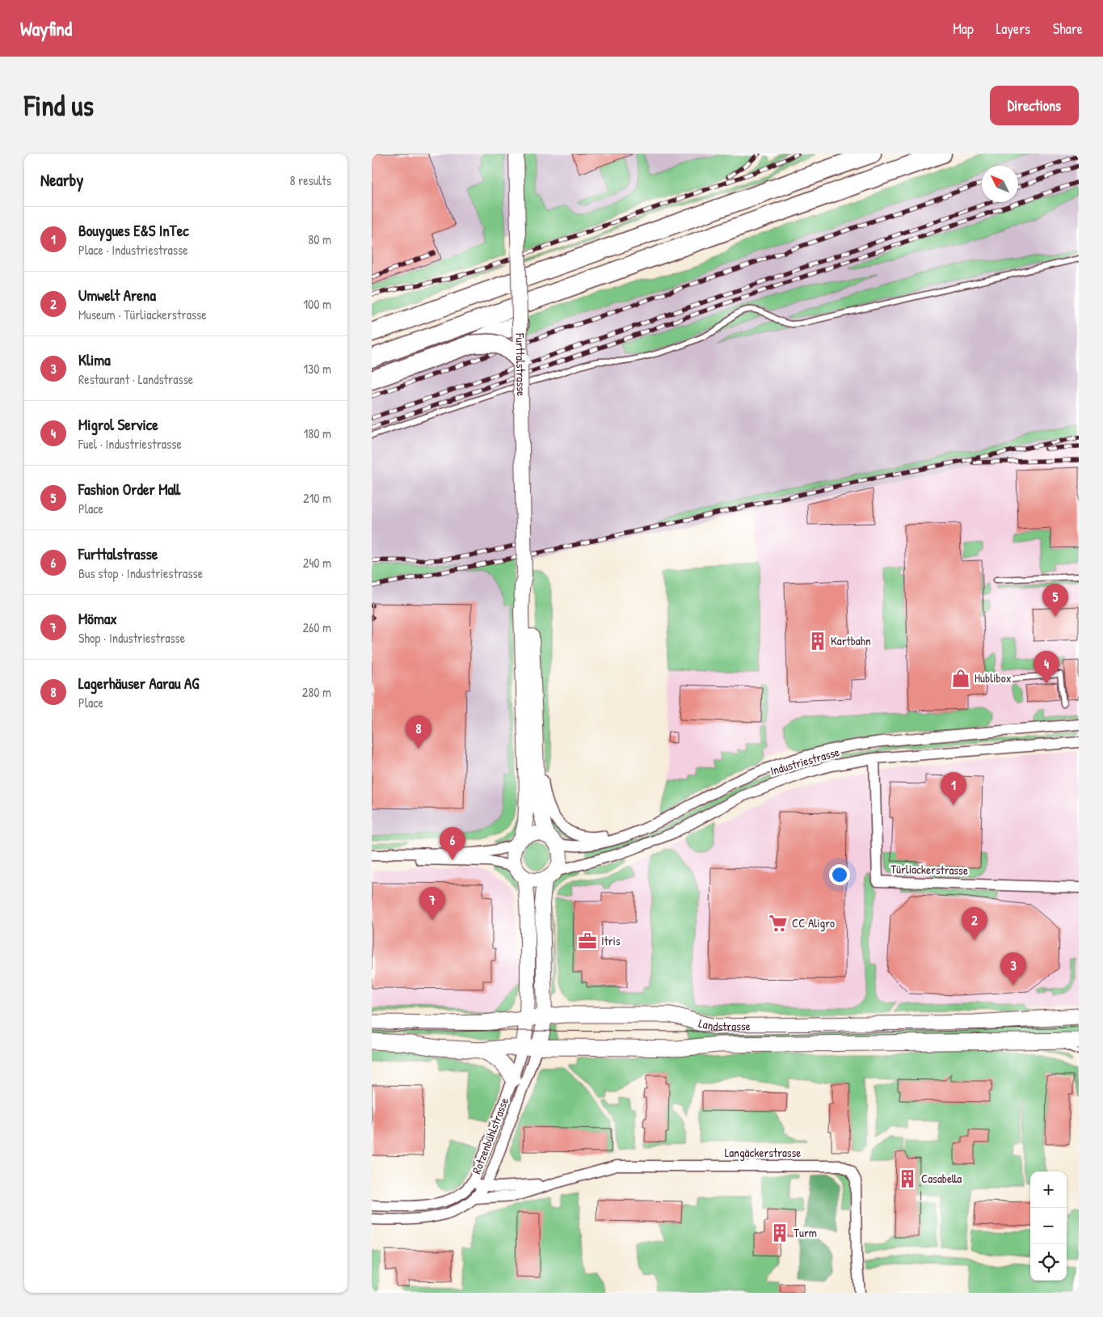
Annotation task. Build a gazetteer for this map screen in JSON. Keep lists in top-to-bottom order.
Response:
{
  "streets": {
    "main road": ["Furttalstrasse", "Landstrasse"],
    "street": [
      "Industriestrasse",
      "Türliackerstrasse",
      "Rotzenbühlstrasse",
      "Langäckerstrasse"
    ]
  },
  "crossings": [
    ["Furttalstrasse", "Industriestrasse"],
    ["Industriestrasse", "Türliackerstrasse"],
    ["Landstrasse", "Rotzenbühlstrasse"],
    ["Rotzenbühlstrasse", "Langäckerstrasse"]
  ],
  "places": {
    "building": ["Kartbahn", "Casabella", "Turm"],
    "shop": ["Hublibox"],
    "supermarket": ["CC Aligro"],
    "office": ["Itris"]
  },
  "north": "top left",
  "page": {
    "header": "Wayfind",
    "nav": ["Map", "Layers", "Share"],
    "buttons": "Directions",
    "title": "Find us",
    "heading": ["Nearby", "8 results"],
    "list": [
      {
        "mark": "1",
        "name": "Bouygues E&S InTec",
        "note": "Place · Industriestrasse",
        "value": "80 m"
      },
      {
        "mark": "2",
        "name": "Umwelt Arena",
        "note": "Museum · Türliackerstrasse",
        "value": "100 m"
      },
      {
        "mark": "3",
        "name": "Klima",
        "note": "Restaurant · Landstrasse",
        "value": "130 m"
      },
      {
        "mark": "4",
        "name": "Migrol Service",
        "note": "Fuel · Industriestrasse",
        "value": "180 m"
      },
      {
        "mark": "5",
        "name": "Fashion Order Mall",
        "note": "Place",
        "value": "210 m"
      },
      {
        "mark": "6",
        "name": "Furttalstrasse",
        "note": "Bus stop · Industriestrasse",
        "value": "240 m"
      },
      {
        "mark": "7",
        "name": "Mömax",
        "note": "Shop · Industriestrasse",
        "value": "260 m"
      },
      {
        "mark": "8",
        "name": "Lagerhäuser Aarau AG",
        "note": "Place",
        "value": "280 m"
      }
    ],
    "pins": [
      "5",
      "4",
      "8",
      "1",
      "6",
      "7",
      "2",
      "3"
    ],
    "map_buttons": ["+", "−"]
  }
}
